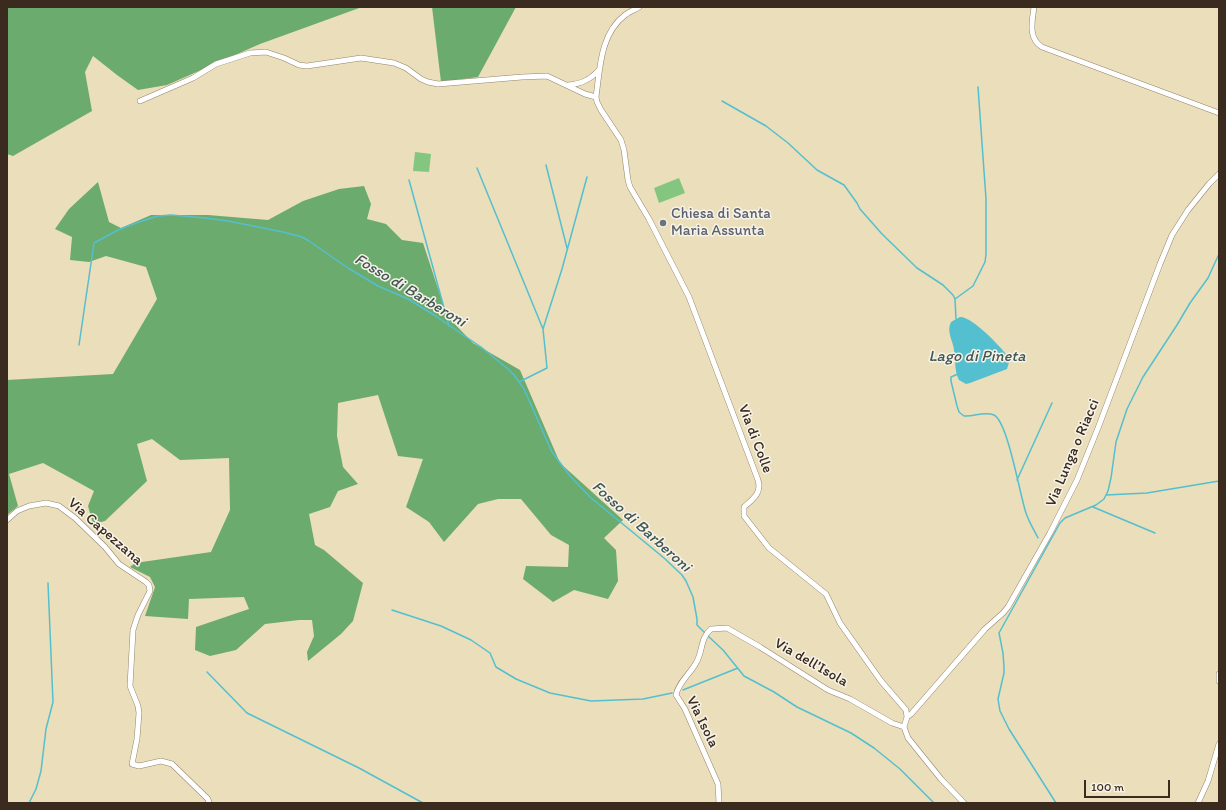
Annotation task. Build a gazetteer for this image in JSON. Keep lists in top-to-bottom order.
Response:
{
  "streets": {
    "street": [
      "Via di Colle",
      "Via Lunga o Riacci",
      "Via Capezzana",
      "Via dell'Isola",
      "Via Isola"
    ]
  },
  "crossings": [
    ["Via di Colle", "Via Lunga o Riacci"],
    ["Via dell'Isola", "Via Isola"]
  ],
  "water": ["Fosso di Barberoni", "Lago di Pineta"],
  "places": ["Chiesa di Santa Maria Assunta"],
  "scale_bar": "100 m"
}
